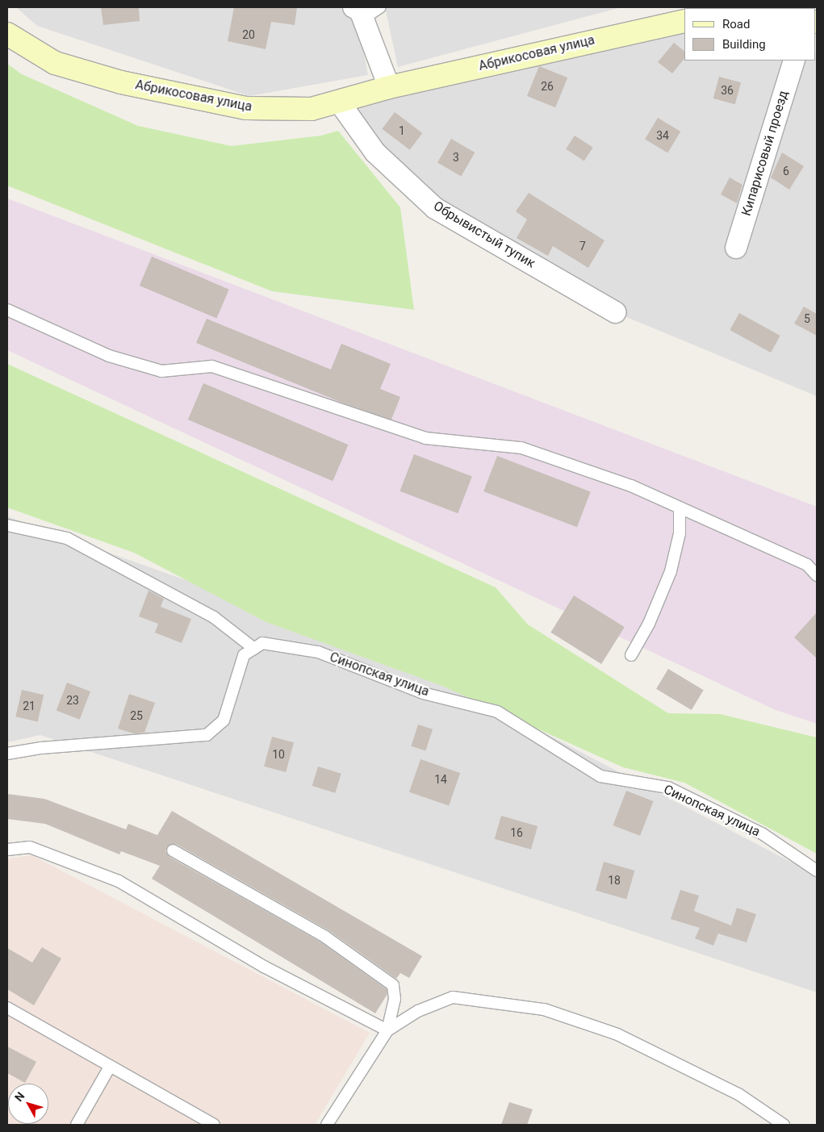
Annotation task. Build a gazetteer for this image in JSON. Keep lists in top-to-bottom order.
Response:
{
  "streets": {
    "main road": ["Абрикосовая улица"],
    "street": ["Кипарисовый проезд", "Обрывистый тупик"],
    "lane": ["Синопская улица"]
  },
  "crossings": [
    ["Абрикосовая улица", "Обрывистый тупик"]
  ],
  "house_numbers": [
    "20",
    "26",
    "36",
    "1",
    "34",
    "3",
    "6",
    "7",
    "5",
    "23",
    "21",
    "25",
    "10",
    "14",
    "16",
    "18"
  ],
  "legend": ["Road", "Building"],
  "north": "top left"
}
